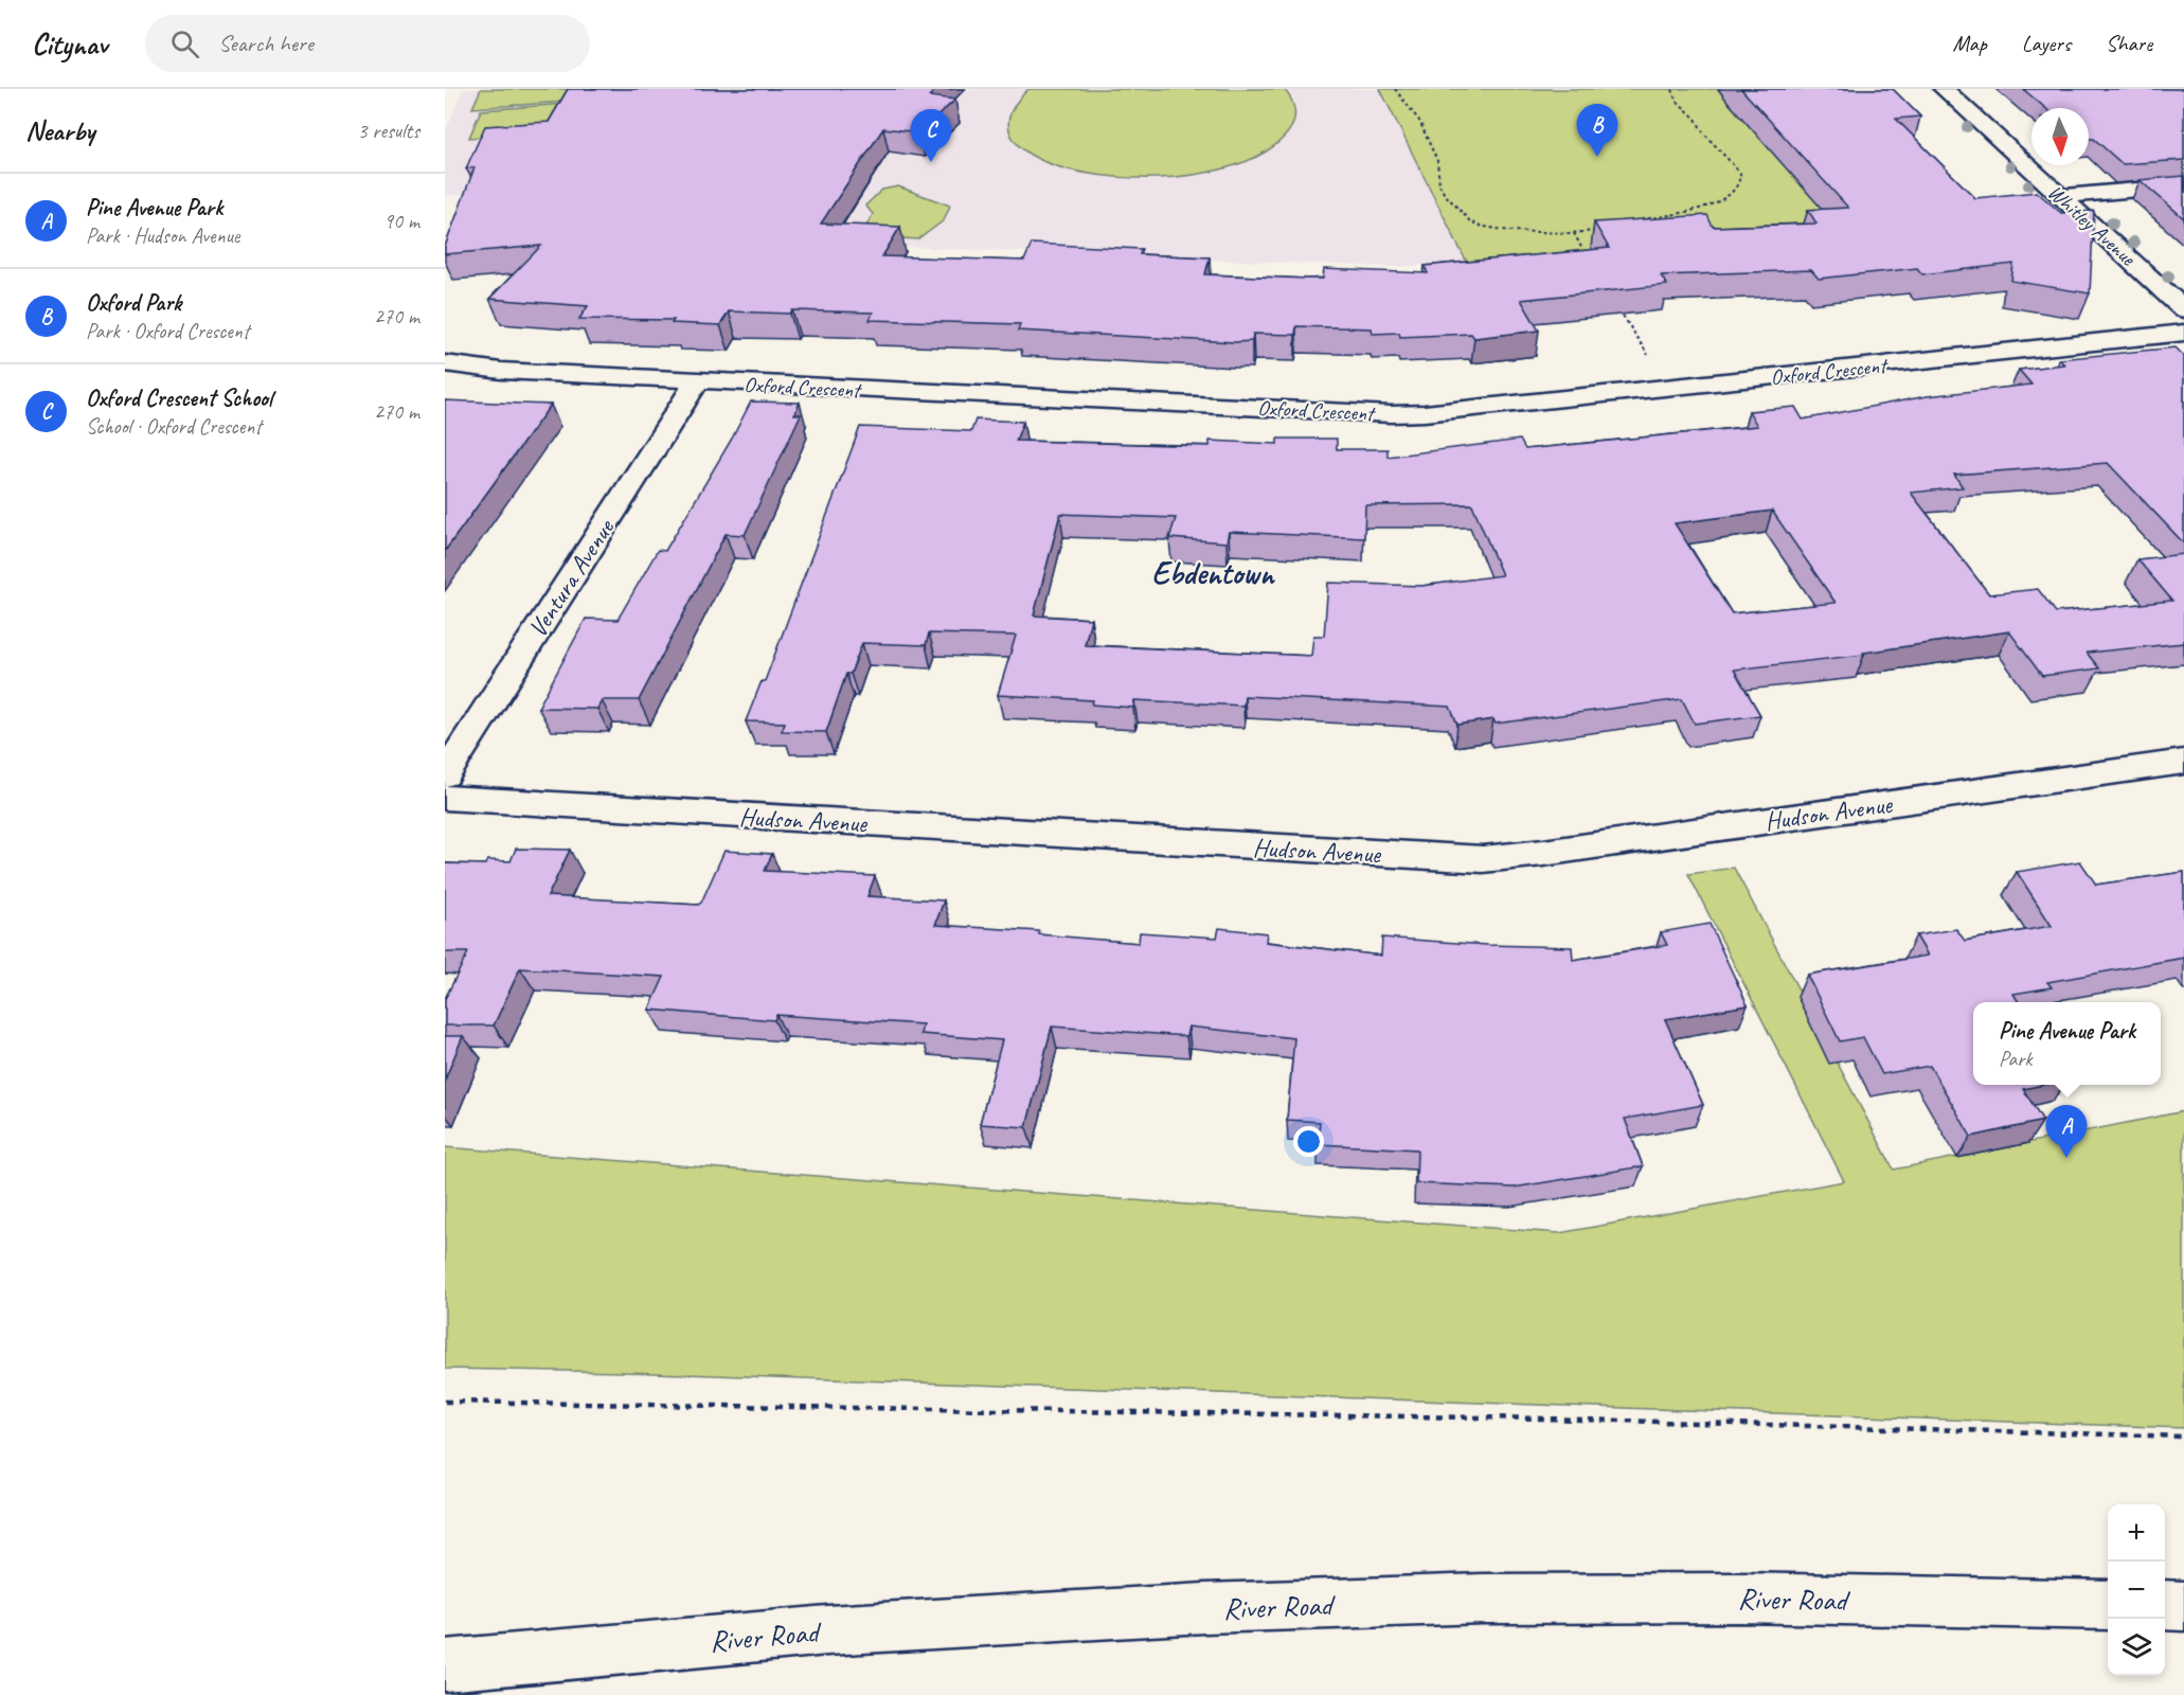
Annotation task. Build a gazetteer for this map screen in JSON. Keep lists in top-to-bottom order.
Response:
{
  "streets": {
    "main road": [
      "Whitley Avenue",
      "Oxford Crescent",
      "Ventura Avenue",
      "Hudson Avenue",
      "River Road"
    ]
  },
  "crossings": [
    ["Oxford Crescent", "Ventura Avenue"]
  ],
  "districts": ["Ebdentown"],
  "north": "bottom",
  "page": {
    "header": "Citynav",
    "search": "Search here",
    "nav": ["Map", "Layers", "Share"],
    "heading": ["Nearby", "3 results"],
    "pins": ["B", "C", "A"],
    "list": [
      {
        "mark": "A",
        "name": "Pine Avenue Park",
        "note": "Park · Hudson Avenue",
        "value": "90 m"
      },
      {
        "mark": "B",
        "name": "Oxford Park",
        "note": "Park · Oxford Crescent",
        "value": "270 m"
      },
      {
        "mark": "C",
        "name": "Oxford Crescent School",
        "note": "School · Oxford Crescent",
        "value": "270 m"
      }
    ],
    "popup": ["Pine Avenue Park", "Park"],
    "map_buttons": ["+", "−"]
  }
}
